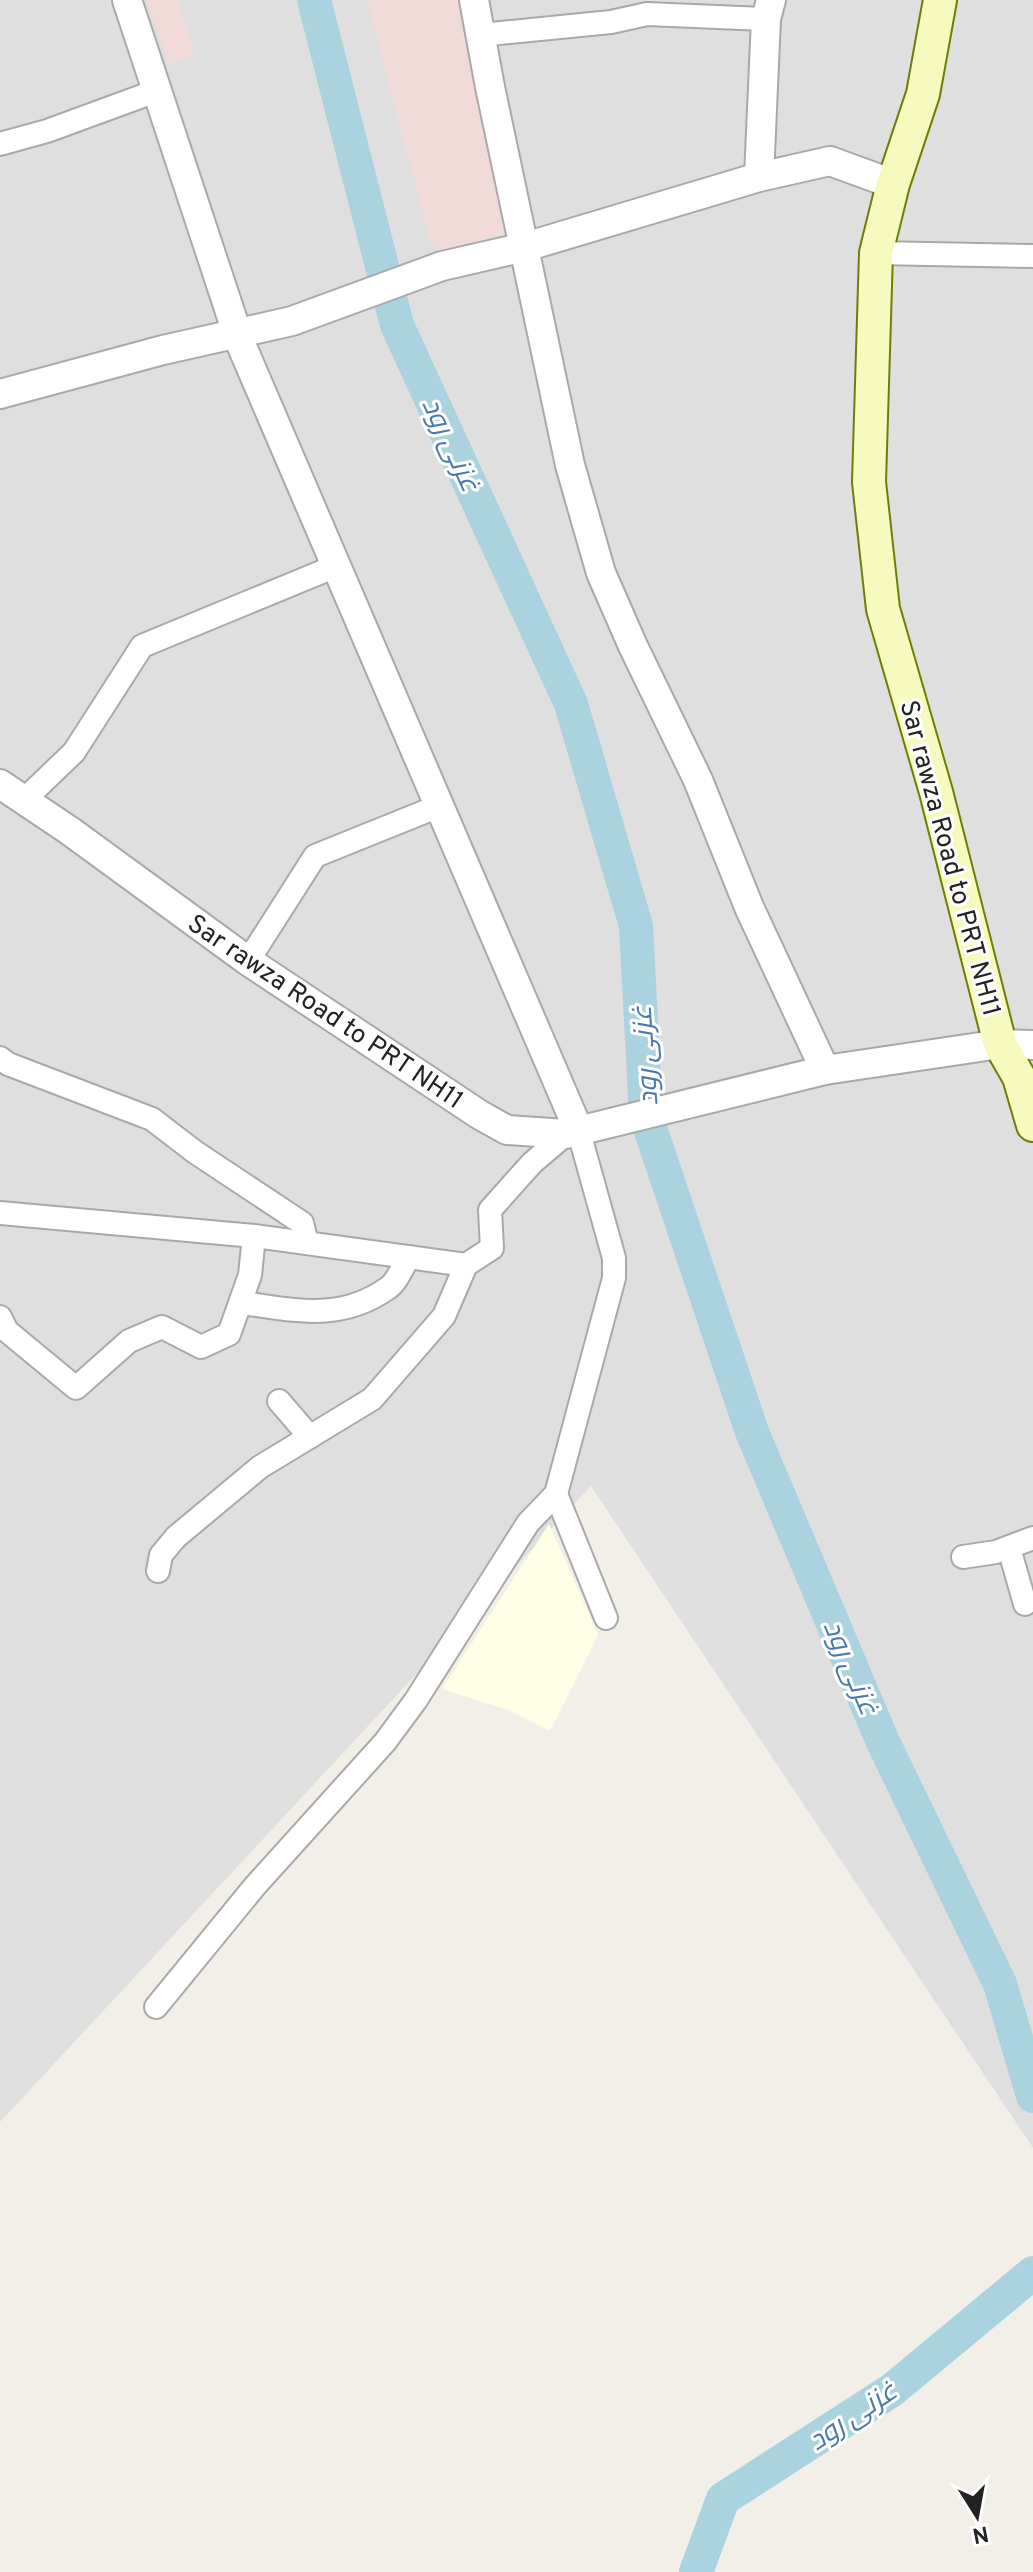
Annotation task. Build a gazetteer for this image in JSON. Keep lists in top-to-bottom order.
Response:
{
  "streets": {
    "main road": ["Sar rawza Road to PRT NH11"]
  },
  "water": ["غزنی رود"],
  "north": "bottom"
}
